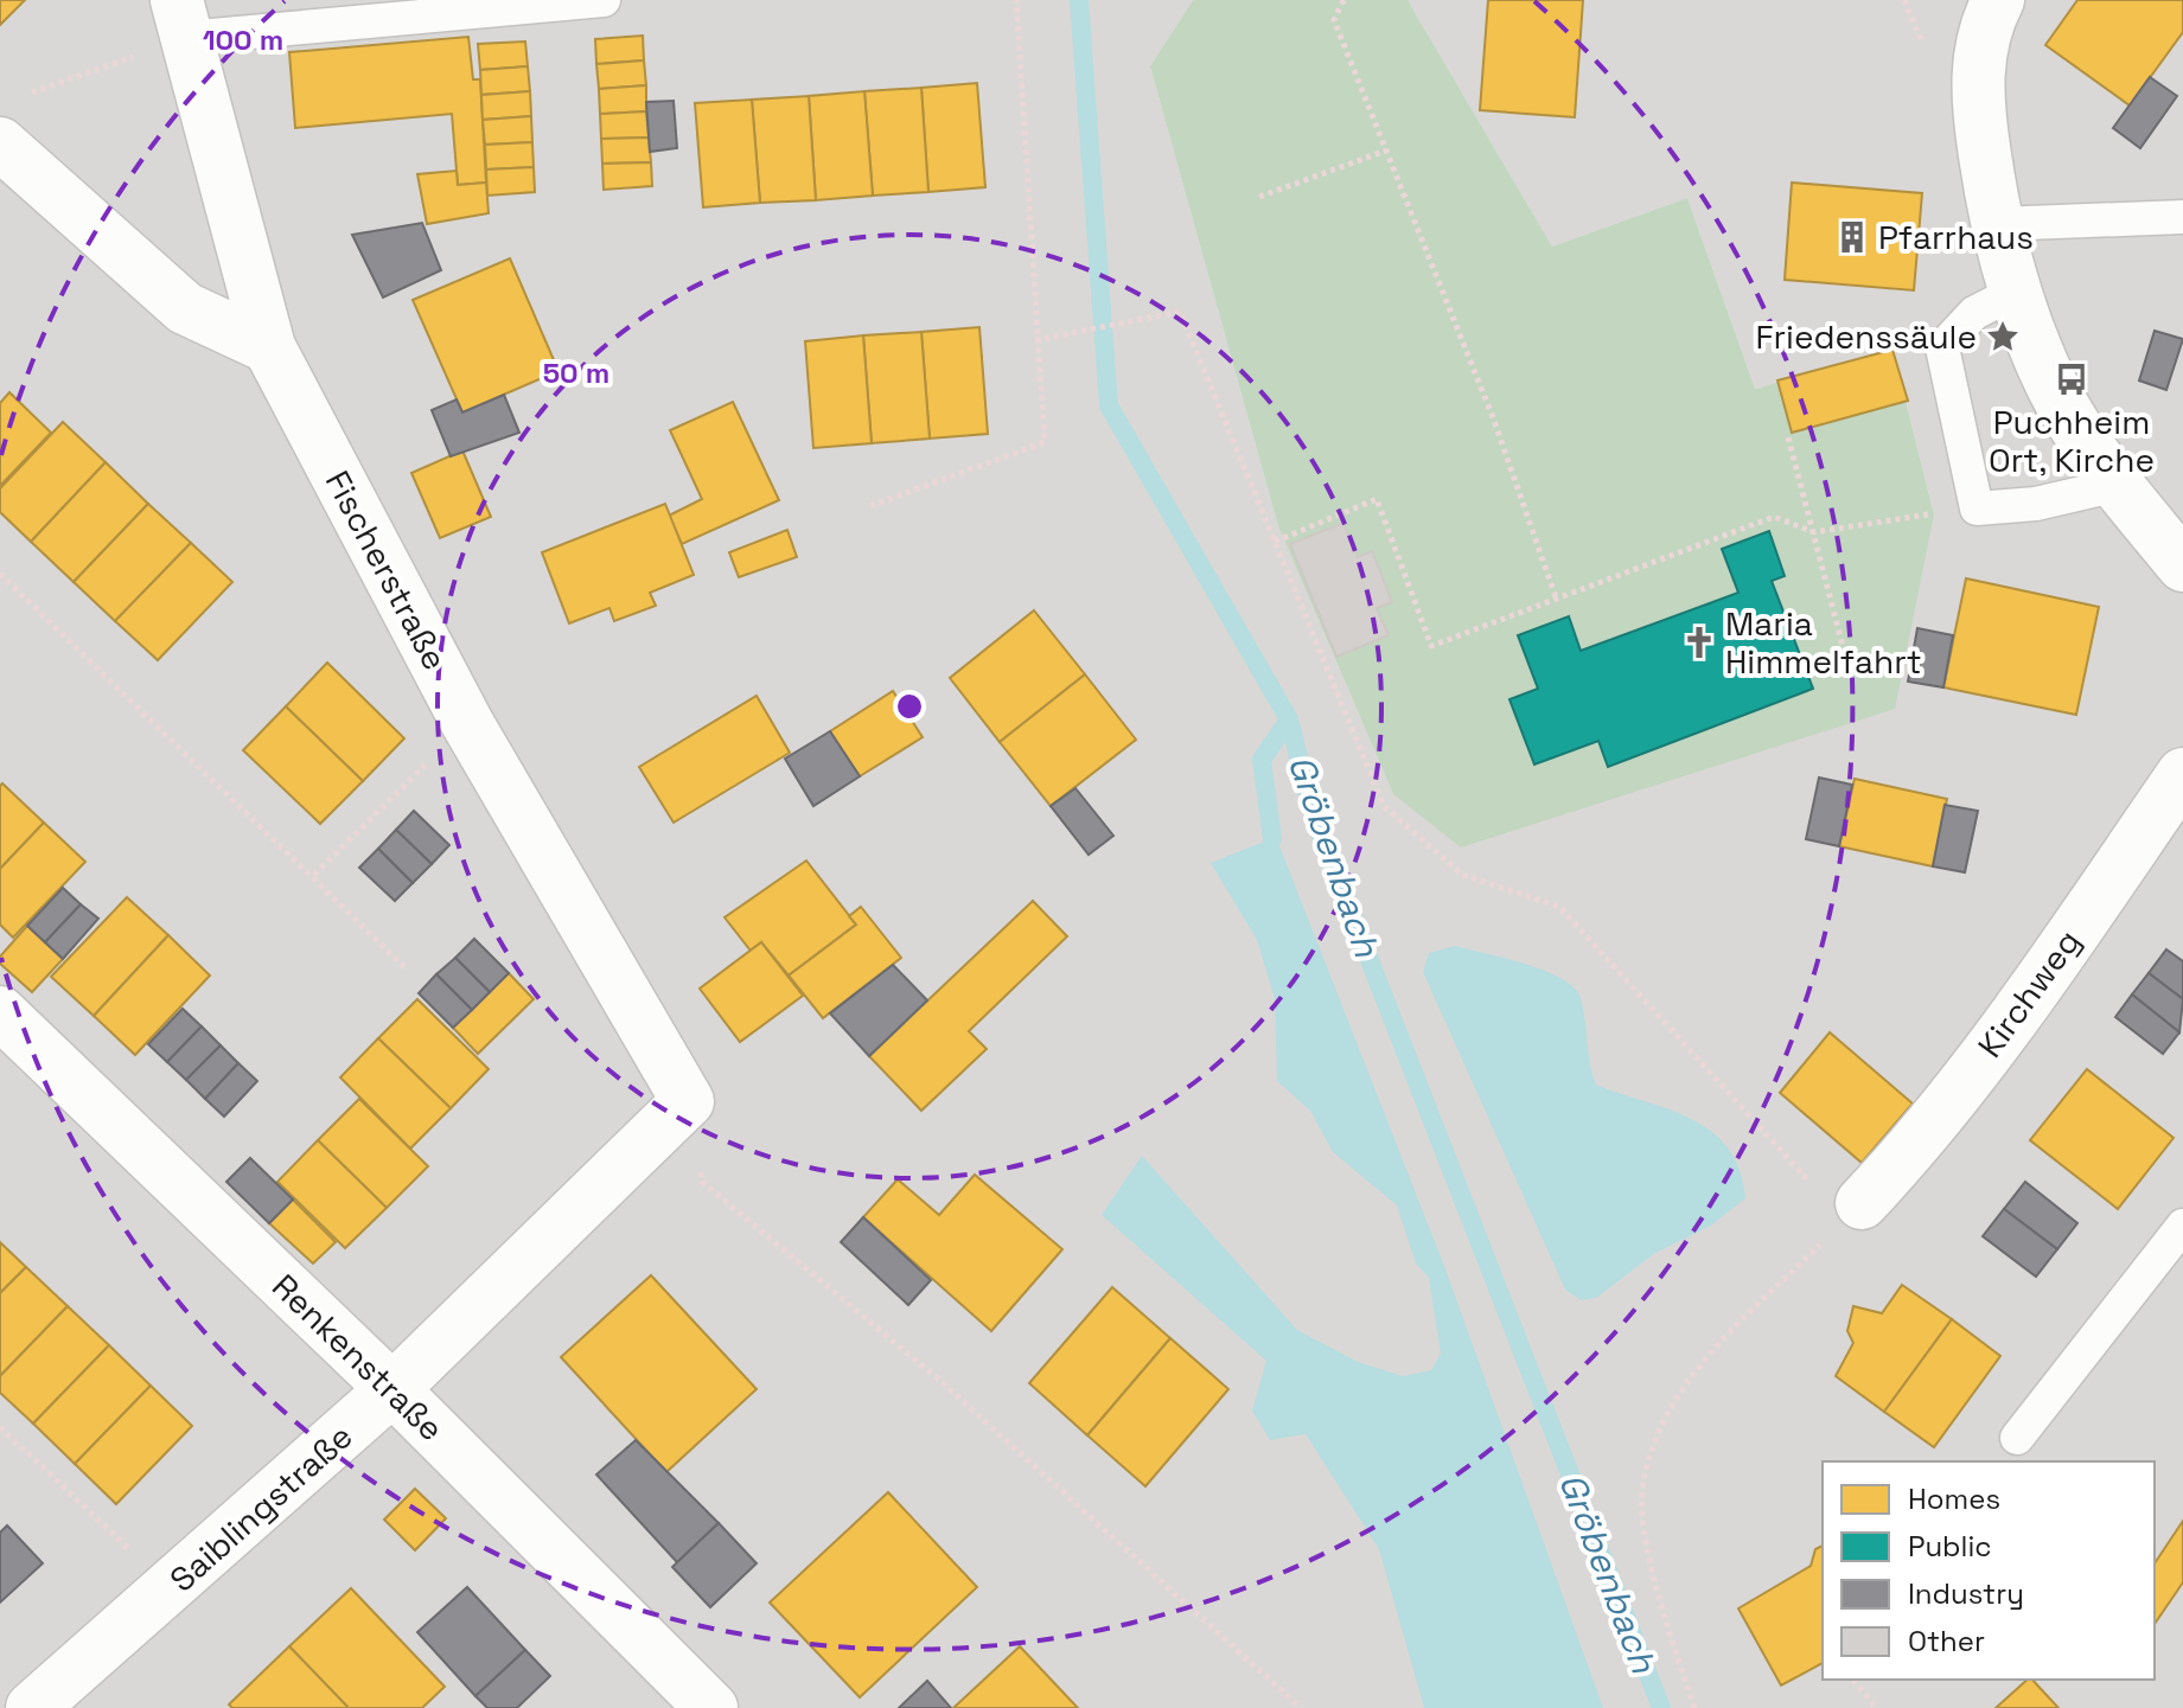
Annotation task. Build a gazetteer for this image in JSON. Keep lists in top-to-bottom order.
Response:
{
  "streets": {
    "street": [
      "Fischerstraße",
      "Kirchweg",
      "Renkenstraße",
      "Saiblingstraße"
    ]
  },
  "crossings": [
    ["Fischerstraße", "Saiblingstraße"],
    ["Renkenstraße", "Saiblingstraße"]
  ],
  "water": ["Gröbenbach"],
  "places": {
    "building": ["Pfarrhaus"],
    "place": ["Friedenssäule"],
    "bus stop": ["Puchheim Ort, Kirche"],
    "church": ["Maria Himmelfahrt"]
  },
  "legend": [
    "Homes",
    "Public",
    "Industry",
    "Other"
  ],
  "rings": ["100 m", "50 m"]
}
